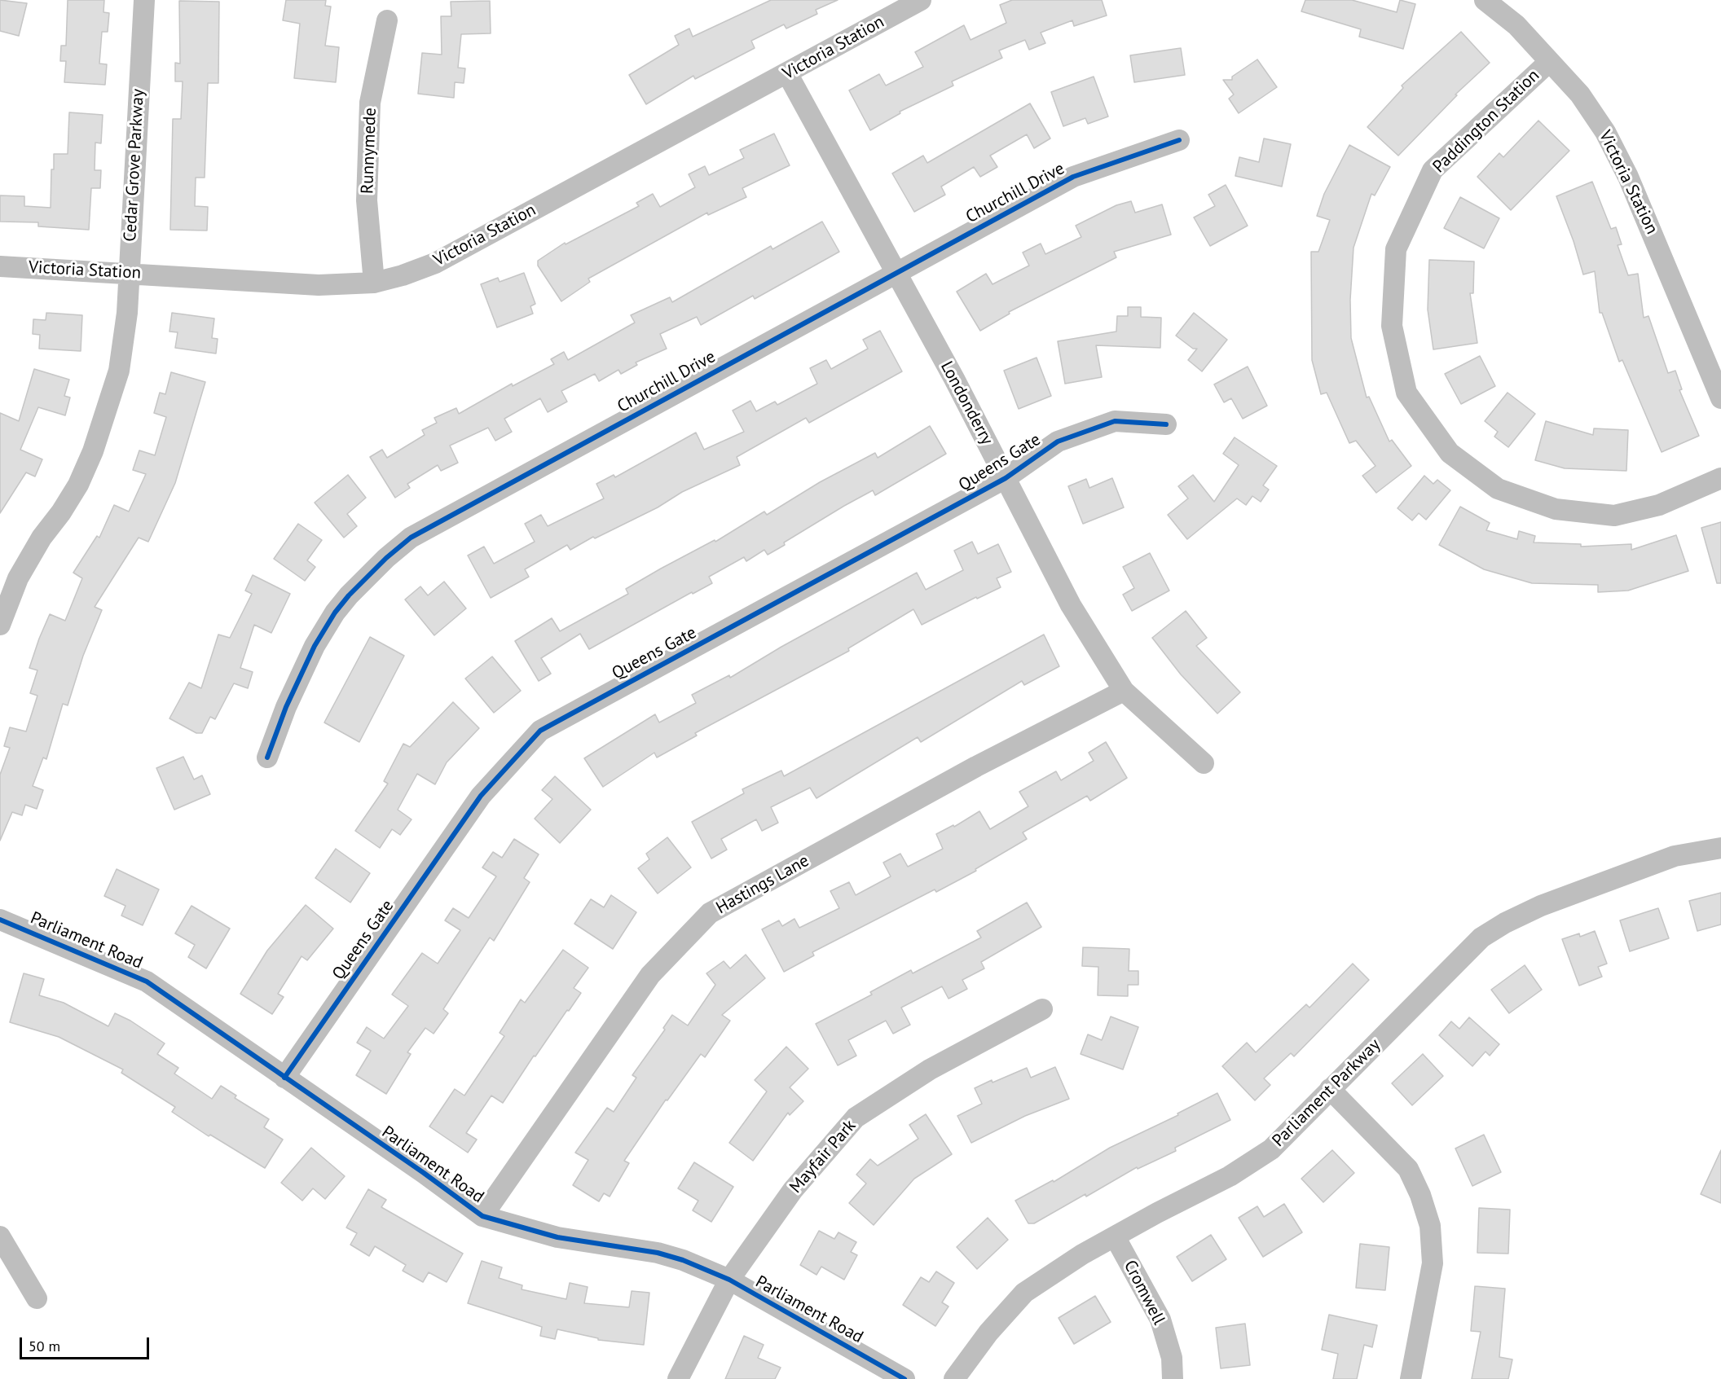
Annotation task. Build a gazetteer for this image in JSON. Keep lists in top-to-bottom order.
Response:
{
  "streets": {
    "street": [
      "Victoria Station",
      "Paddington Station",
      "Runnymede",
      "Cedar Grove Parkway",
      "Churchill Drive",
      "Londonderry",
      "Queens Gate",
      "Hastings Lane",
      "Parliament Road",
      "Parliament Parkway",
      "Mayfair Park",
      "Cromwell"
    ]
  },
  "crossings": [
    ["Victoria Station", "Paddington Station"],
    ["Victoria Station", "Runnymede"],
    ["Victoria Station", "Cedar Grove Parkway"],
    ["Victoria Station", "Londonderry"],
    ["Churchill Drive", "Londonderry"],
    ["Londonderry", "Queens Gate"],
    ["Londonderry", "Hastings Lane"],
    ["Queens Gate", "Parliament Road"],
    ["Hastings Lane", "Parliament Road"],
    ["Parliament Road", "Mayfair Park"],
    ["Parliament Parkway", "Cromwell"]
  ],
  "scale_bar": "50 m"
}
